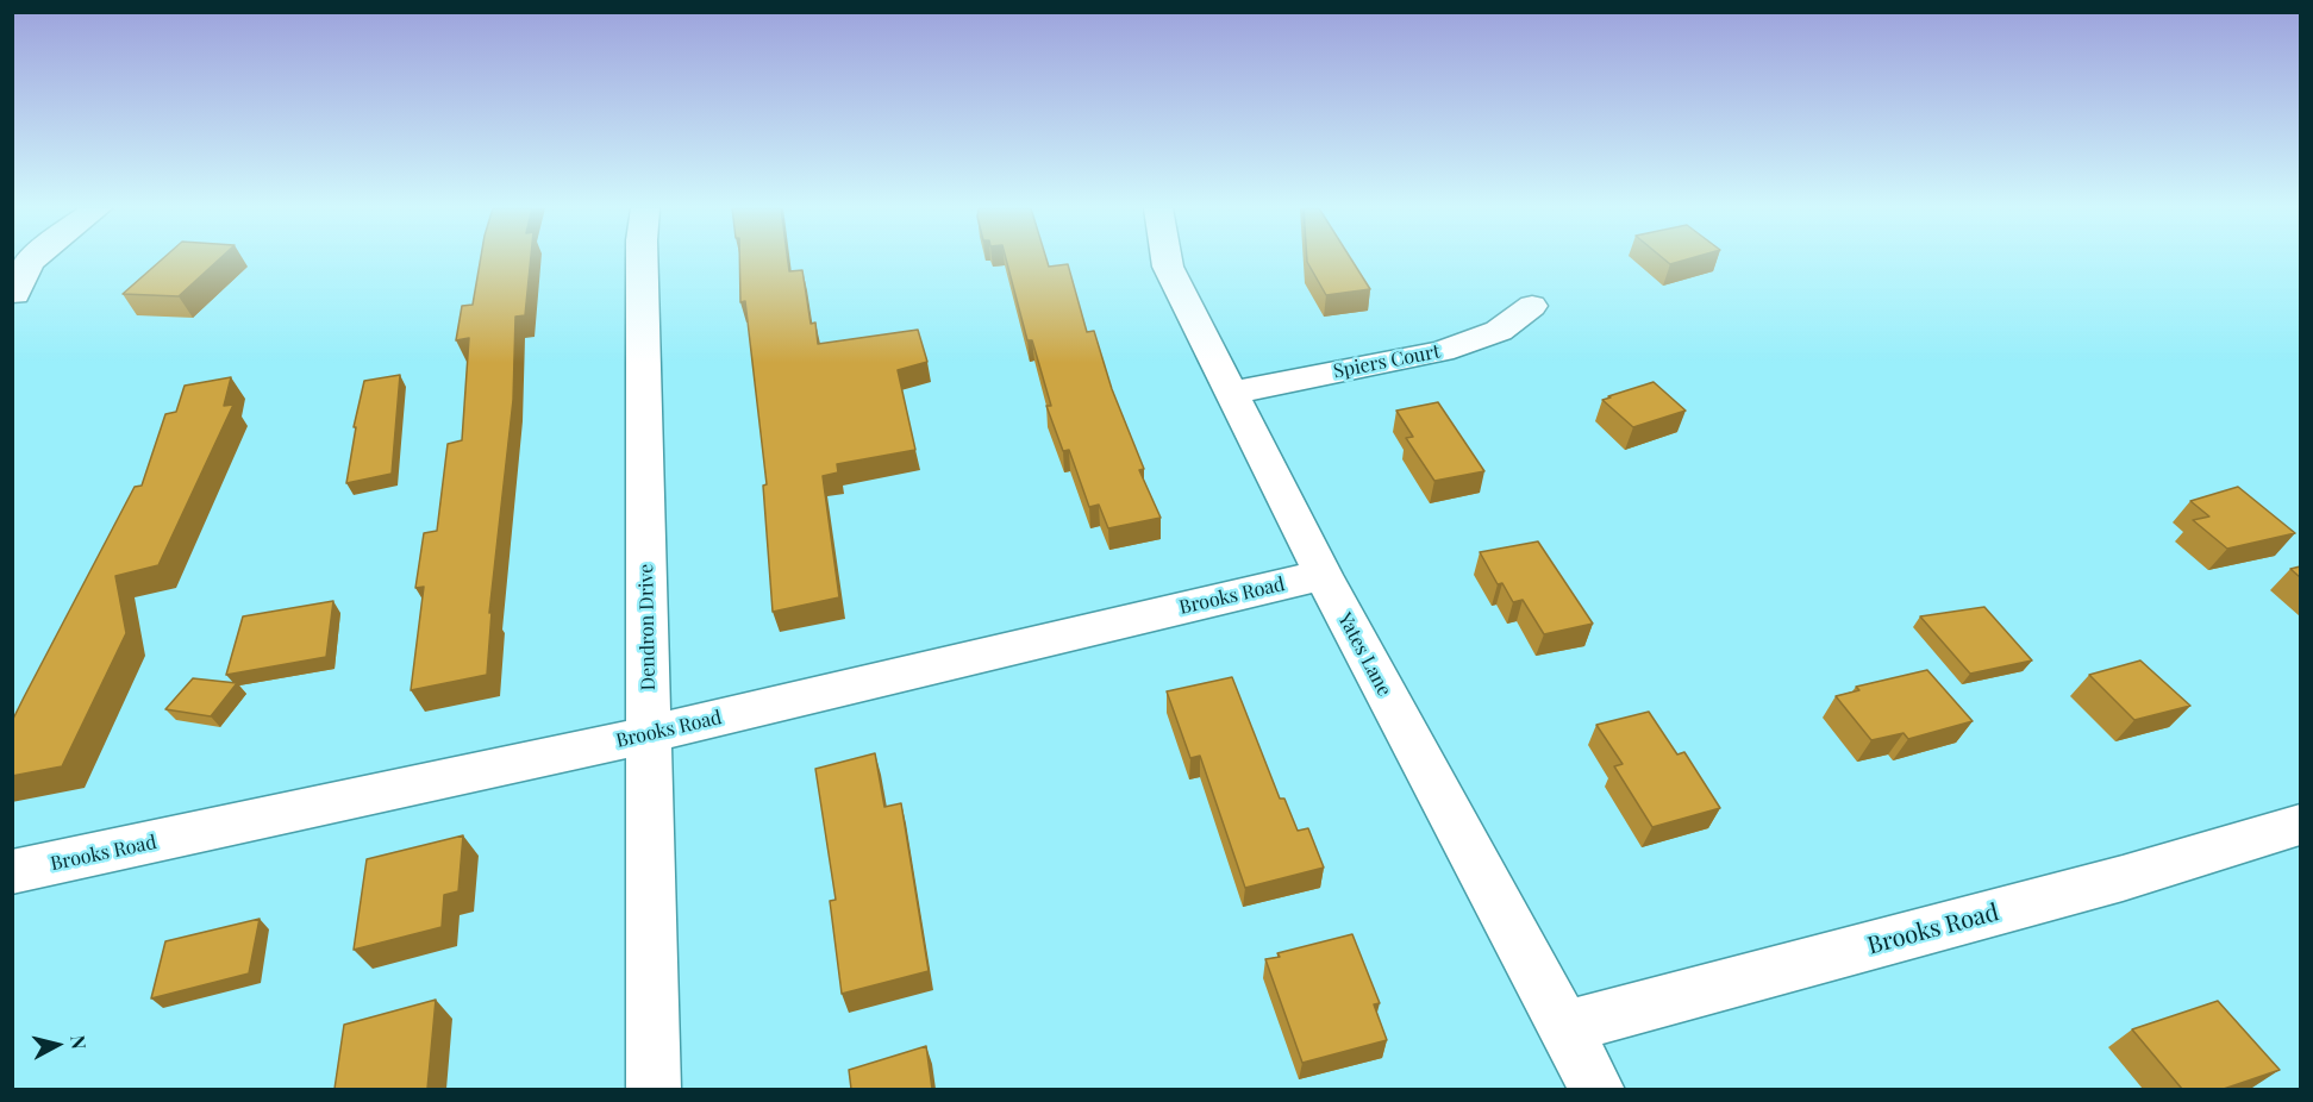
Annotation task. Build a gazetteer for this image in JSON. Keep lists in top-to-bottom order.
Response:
{
  "streets": {
    "street": [
      "Spiers Court",
      "Brooks Road",
      "Dendron Drive",
      "Yates Lane"
    ]
  },
  "crossings": [
    ["Spiers Court", "Yates Lane"],
    ["Brooks Road", "Dendron Drive"],
    ["Brooks Road", "Yates Lane"]
  ],
  "north": "right"
}
